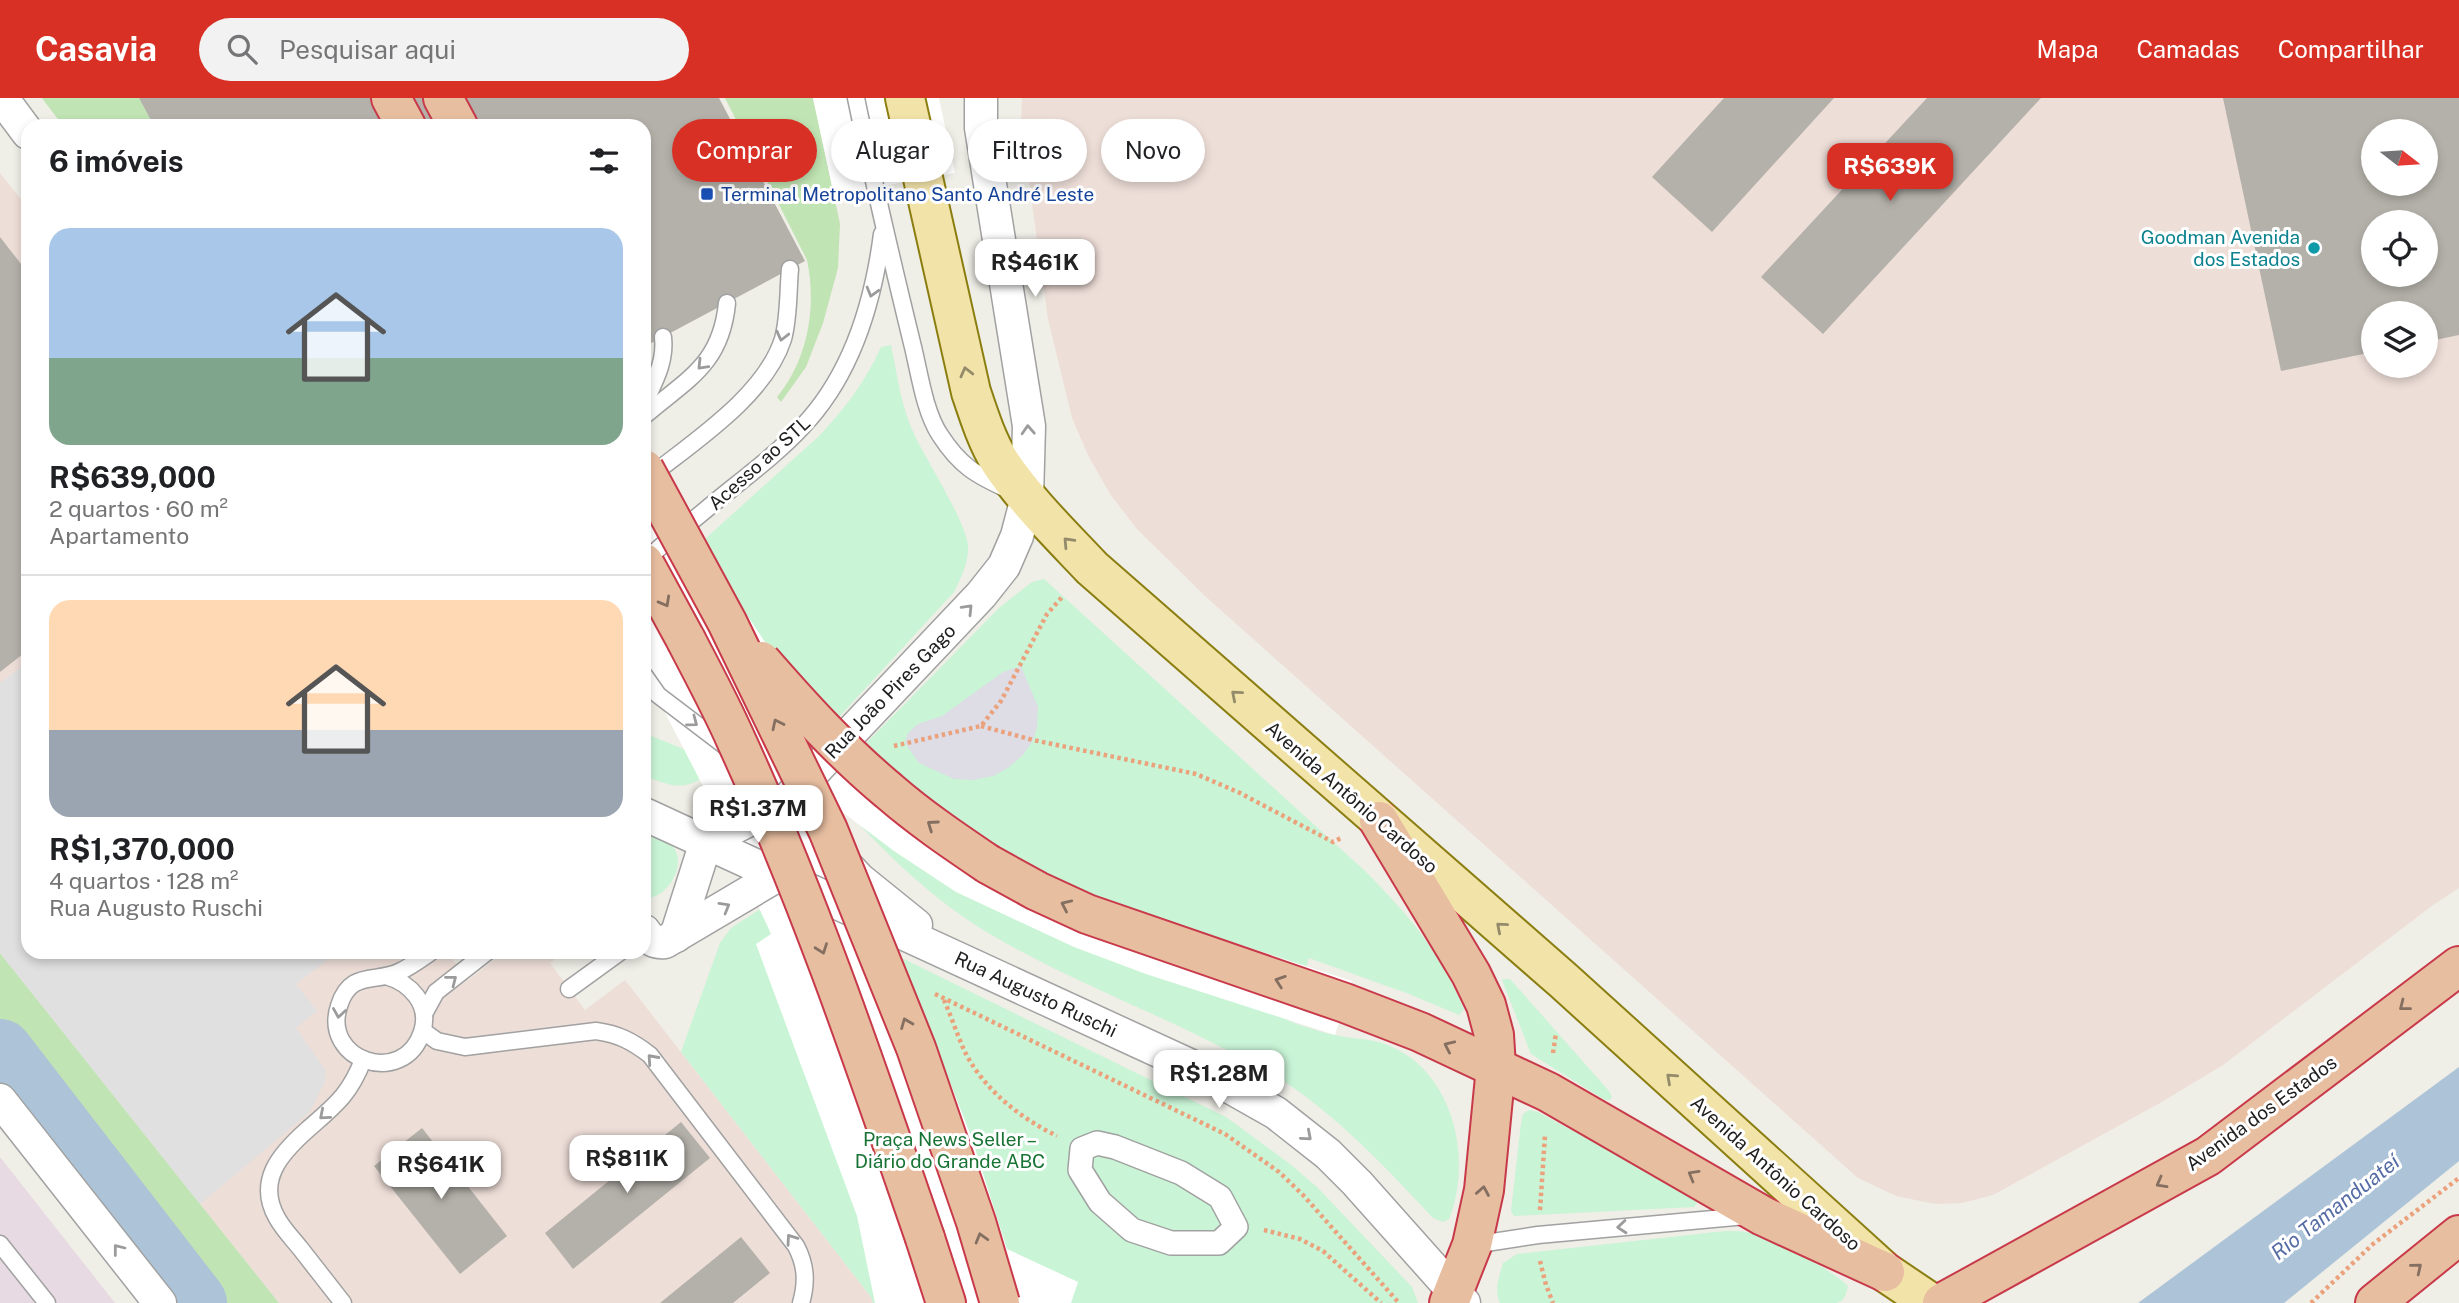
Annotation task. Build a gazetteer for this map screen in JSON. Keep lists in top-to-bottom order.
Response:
{
  "streets": {
    "highway": ["Avenida dos Estados"],
    "main road": ["Avenida Antônio Cardoso"],
    "street": ["Rua João Pires Gago", "Rua Augusto Ruschi"],
    "lane": ["Acesso ao STL"]
  },
  "crossings": [
    ["Acesso ao STL", "Avenida Antônio Cardoso"],
    ["Rua João Pires Gago", "Avenida Antônio Cardoso"],
    ["Rua João Pires Gago", "Rua Augusto Ruschi"]
  ],
  "one_way": [
    "Rua João Pires Gago",
    "Avenida Antônio Cardoso",
    "Rua Augusto Ruschi",
    "Avenida dos Estados"
  ],
  "water": ["Rio Tamanduateí"],
  "parks": ["Praça News Seller – Diário do Grande ABC"],
  "places": {
    "transit": ["Terminal Metropolitano Santo André Leste"],
    "other": ["Goodman Avenida dos Estados"]
  },
  "north": "right",
  "page": {
    "header": "Casavia",
    "search": "Pesquisar aqui",
    "nav": ["Mapa", "Camadas", "Compartilhar"],
    "chip": [
      "Comprar",
      "Alugar",
      "Filtros",
      "Novo"
    ],
    "heading": "6 imóveis",
    "price": [
      "R$639K",
      "R$461K",
      "R$1.37M",
      "R$1.28M",
      "R$811K",
      "R$641K"
    ],
    "list": [
      {
        "name": "R$639,000",
        "note": "2 quartos · 60 m² · Apartamento"
      },
      {
        "name": "R$1,370,000",
        "note": "4 quartos · 128 m² · Rua Augusto Ruschi"
      }
    ]
  }
}
